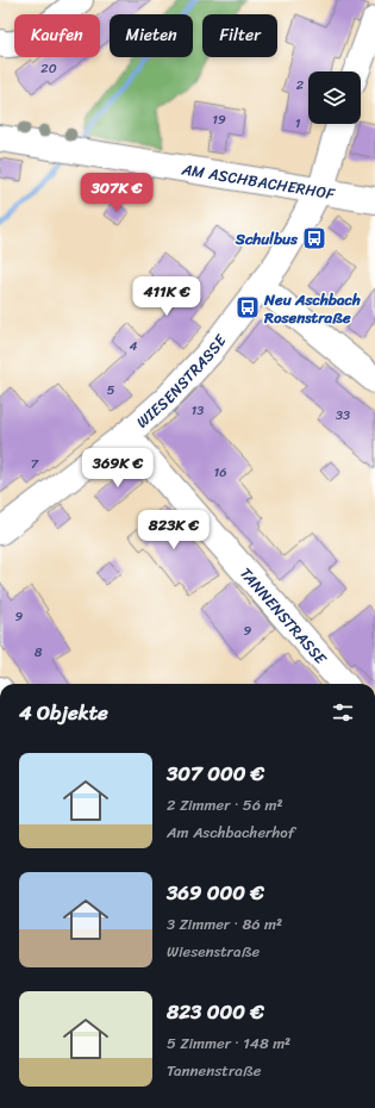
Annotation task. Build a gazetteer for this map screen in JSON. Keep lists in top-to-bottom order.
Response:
{
  "streets": {
    "street": ["AM ASCHBACHERHOF", "WIESENSTRASSE", "TANNENSTRASSE"]
  },
  "crossings": [
    ["AM ASCHBACHERHOF", "WIESENSTRASSE"],
    ["WIESENSTRASSE", "TANNENSTRASSE"]
  ],
  "places": {
    "bus stop": ["Schulbus", "Neu Aschbach Rosenstraße"]
  },
  "house_numbers": [
    "20",
    "2",
    "19",
    "1",
    "4",
    "5",
    "13",
    "33",
    "7",
    "16",
    "9",
    "9",
    "8"
  ],
  "page": {
    "chip": ["Kaufen", "Mieten", "Filter"],
    "price": [
      "307K €",
      "411K €",
      "369K €",
      "823K €"
    ],
    "heading": "4 Objekte",
    "list": [
      {
        "name": "307 000 €",
        "note": "2 Zimmer · 56 m² · Am Aschbacherhof"
      },
      {
        "name": "369 000 €",
        "note": "3 Zimmer · 86 m² · Wiesenstraße"
      },
      {
        "name": "823 000 €",
        "note": "5 Zimmer · 148 m² · Tannenstraße"
      }
    ]
  }
}
